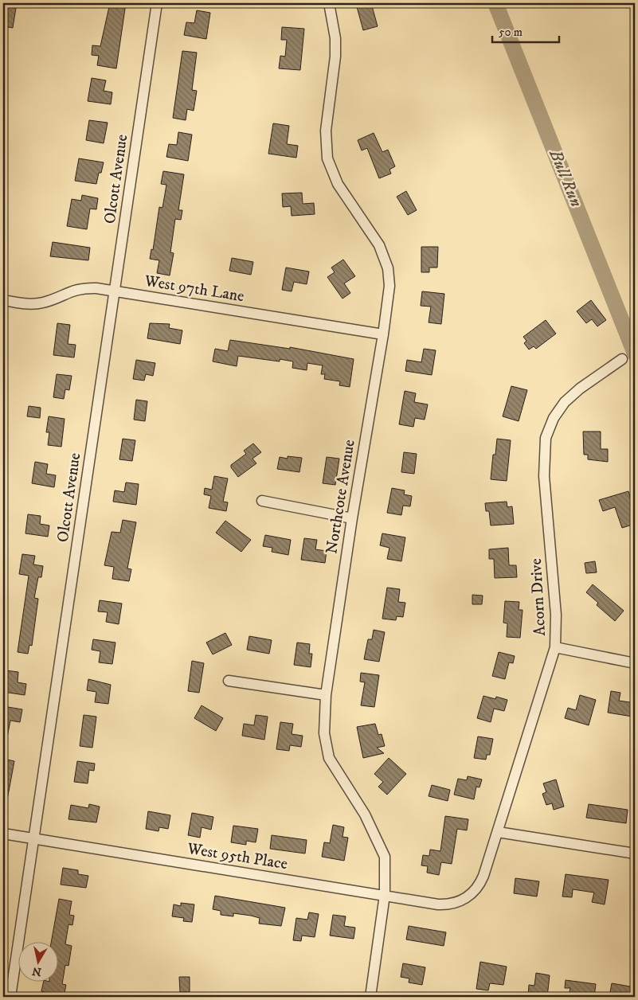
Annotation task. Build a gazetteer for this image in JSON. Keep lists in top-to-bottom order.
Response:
{
  "streets": {
    "street": [
      "Olcott Avenue",
      "West 97th Lane",
      "Northcote Avenue",
      "Acorn Drive",
      "West 95th Place"
    ]
  },
  "crossings": [
    ["Olcott Avenue", "West 97th Lane"],
    ["Olcott Avenue", "West 95th Place"],
    ["West 97th Lane", "Northcote Avenue"],
    ["Northcote Avenue", "West 95th Place"],
    ["Acorn Drive", "West 95th Place"]
  ],
  "water": ["Bull Run"],
  "scale_bar": "50 m",
  "north": "bottom"
}
